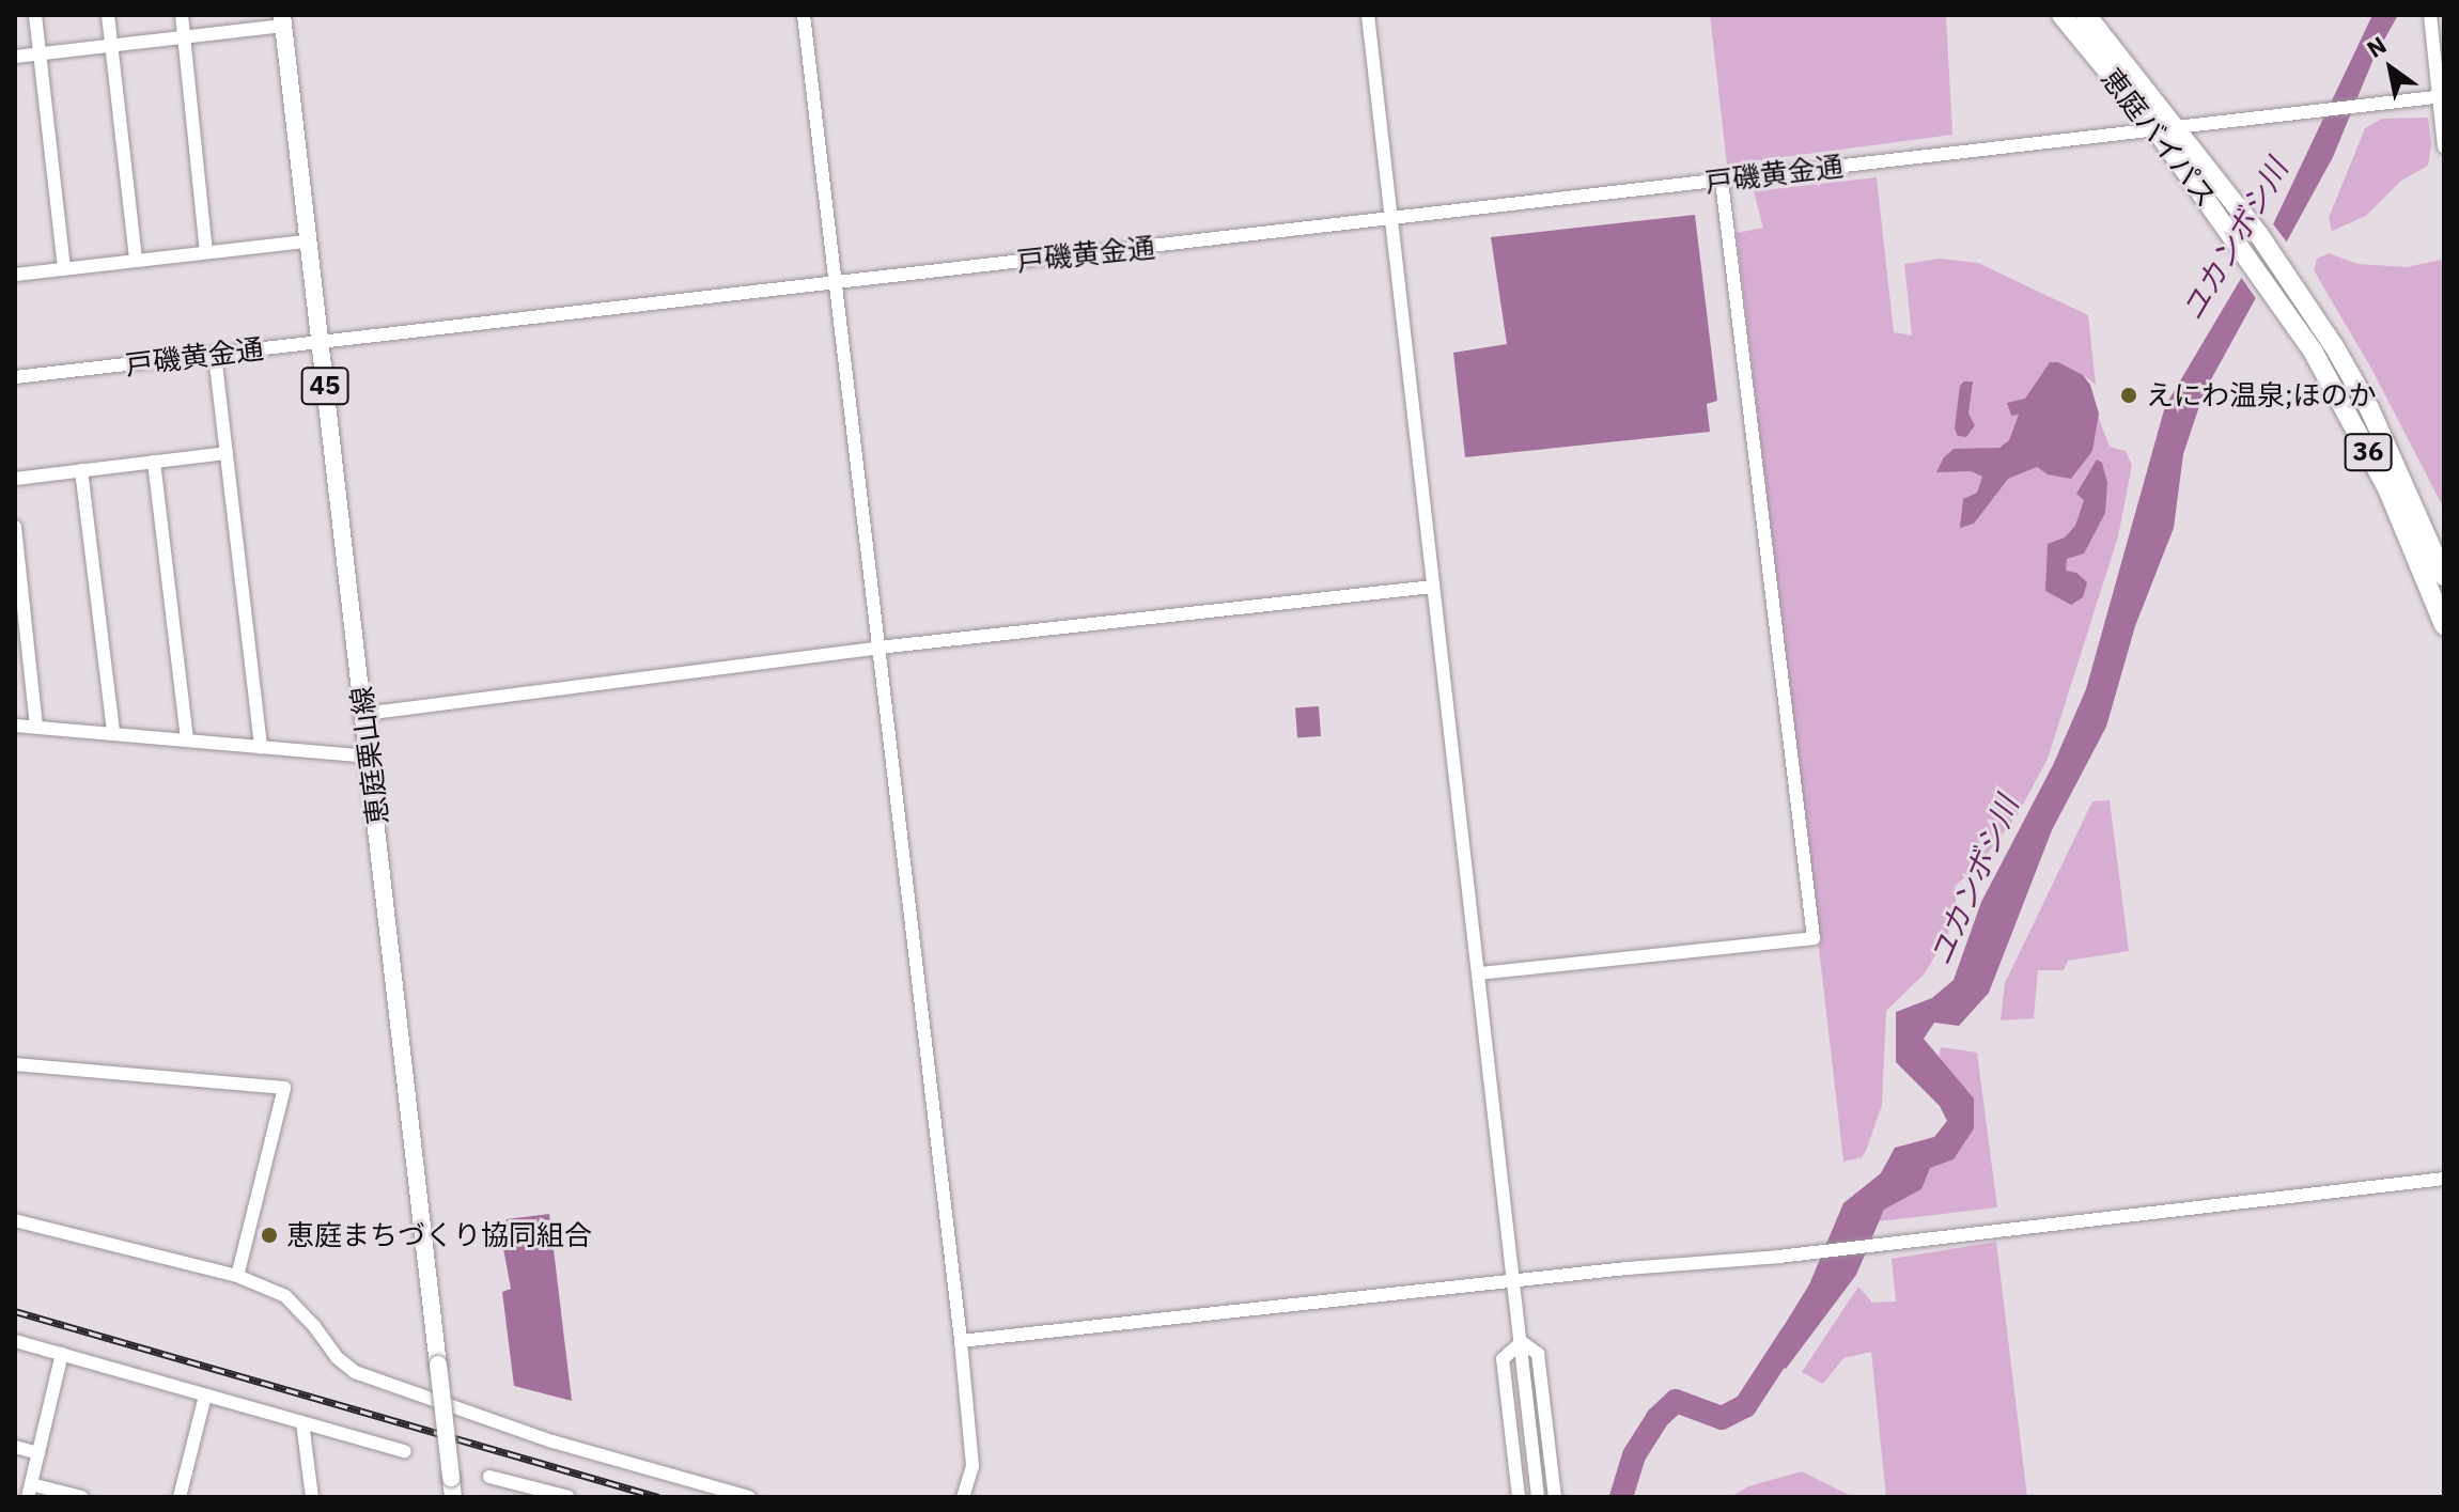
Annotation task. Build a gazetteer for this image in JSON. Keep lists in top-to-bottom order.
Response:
{
  "streets": {
    "highway": ["恵庭バイパス", "36"],
    "main road": ["45", "恵庭栗山線"],
    "street": ["戸磯黄金通"]
  },
  "crossings": [
    ["恵庭バイパス", "戸磯黄金通"],
    ["戸磯黄金通", "恵庭栗山線"]
  ],
  "water": ["ユカンボシ川"],
  "places": ["えにわ温泉;ほのか", "恵庭まちづくり協同組合"],
  "north": "top left"
}
